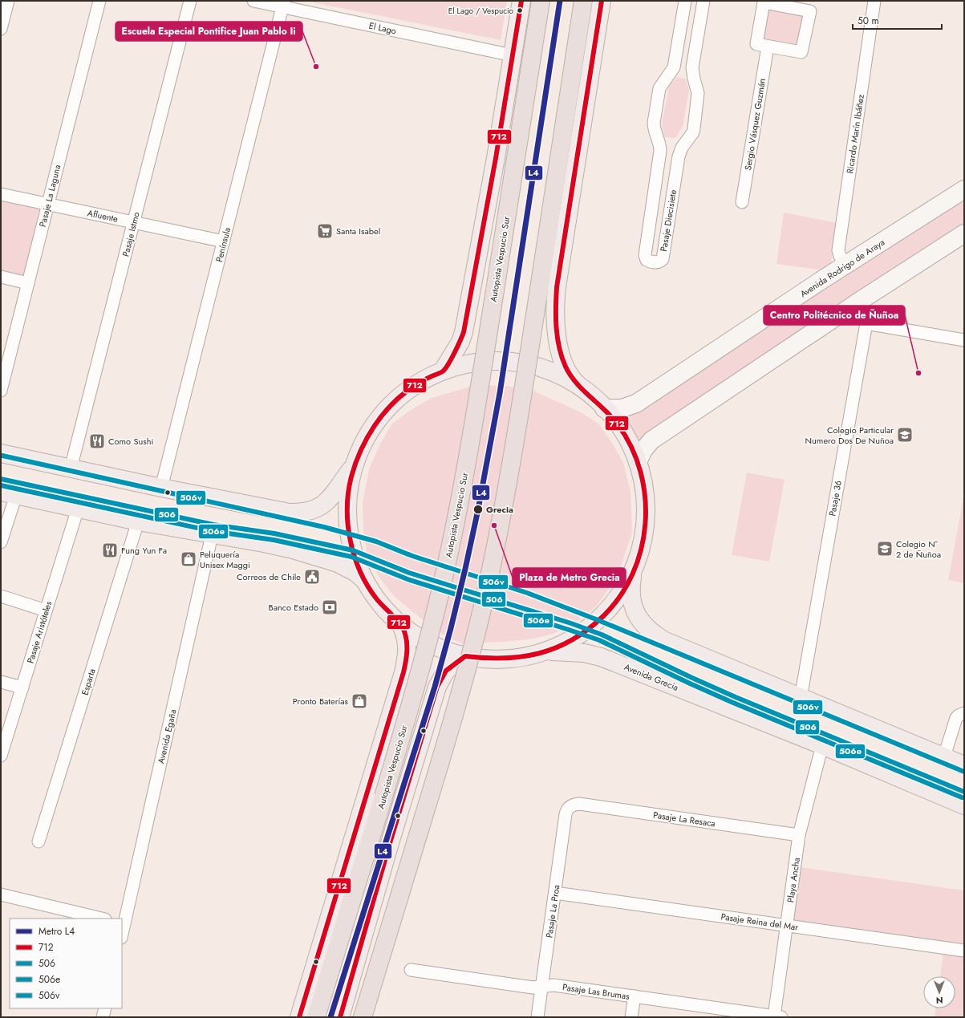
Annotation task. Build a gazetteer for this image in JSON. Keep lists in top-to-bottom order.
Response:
{
  "streets": {
    "highway": ["Autopista Vespucio Sur"],
    "main road": ["Avenida Rodrigo de Araya", "Avenida Grecia"],
    "street": [
      "El Lago",
      "Sergio Vásquez Guzmán",
      "Ricardo Marín Ibáñez",
      "Pasaje La Laguna",
      "Afluente",
      "Pasaje Diecisiete",
      "Pasaje Istmo",
      "Península",
      "Pasaje 36",
      "Pasaje Aristóteles",
      "Esparta",
      "Avenida Egaña",
      "Pasaje La Resaca",
      "Playa Ancha",
      "Pasaje La Proa",
      "Pasaje Reina del Mar",
      "Pasaje Las Brumas"
    ]
  },
  "crossings": [
    ["El Lago", "Península"],
    ["Ricardo Marín Ibáñez", "Avenida Rodrigo de Araya"],
    ["Pasaje La Laguna", "Afluente"],
    ["Afluente", "Pasaje Istmo"],
    ["Afluente", "Península"],
    ["Avenida Grecia", "Playa Ancha"],
    ["Pasaje La Resaca", "Playa Ancha"],
    ["Pasaje La Resaca", "Pasaje La Proa"],
    ["Playa Ancha", "Pasaje Reina del Mar"],
    ["Playa Ancha", "Pasaje Las Brumas"],
    ["Pasaje La Proa", "Pasaje Reina del Mar"],
    ["Pasaje La Proa", "Pasaje Las Brumas"]
  ],
  "places": {
    "other": [
      "El Lago / Vespucio",
      "Escuela Especial Pontifice Juan Pablo Ii",
      "Centro Politécnico de Ñuñoa",
      "Grecia",
      "Plaza de Metro Grecia"
    ],
    "supermarket": ["Santa Isabel"],
    "school or university": ["Colegio Particular Numero Dos De Nuñoa", "Colegio Nº 2 de Ñuñoa"],
    "restaurant": ["Como Sushi", "Fung Yun Fa"],
    "shop": ["Peluquería Unisex Maggi", "Pronto Baterías"],
    "public building": ["Correos de Chile"],
    "bank": ["Banco Estado"]
  },
  "lines": [
    "metro line L4",
    "transit line 712",
    "transit line 506v",
    "transit line 506",
    "transit line 506e"
  ],
  "legend": [
    "Metro L4",
    "712",
    "506",
    "506e",
    "506v"
  ],
  "scale_bar": "50 m",
  "north": "bottom"
}
